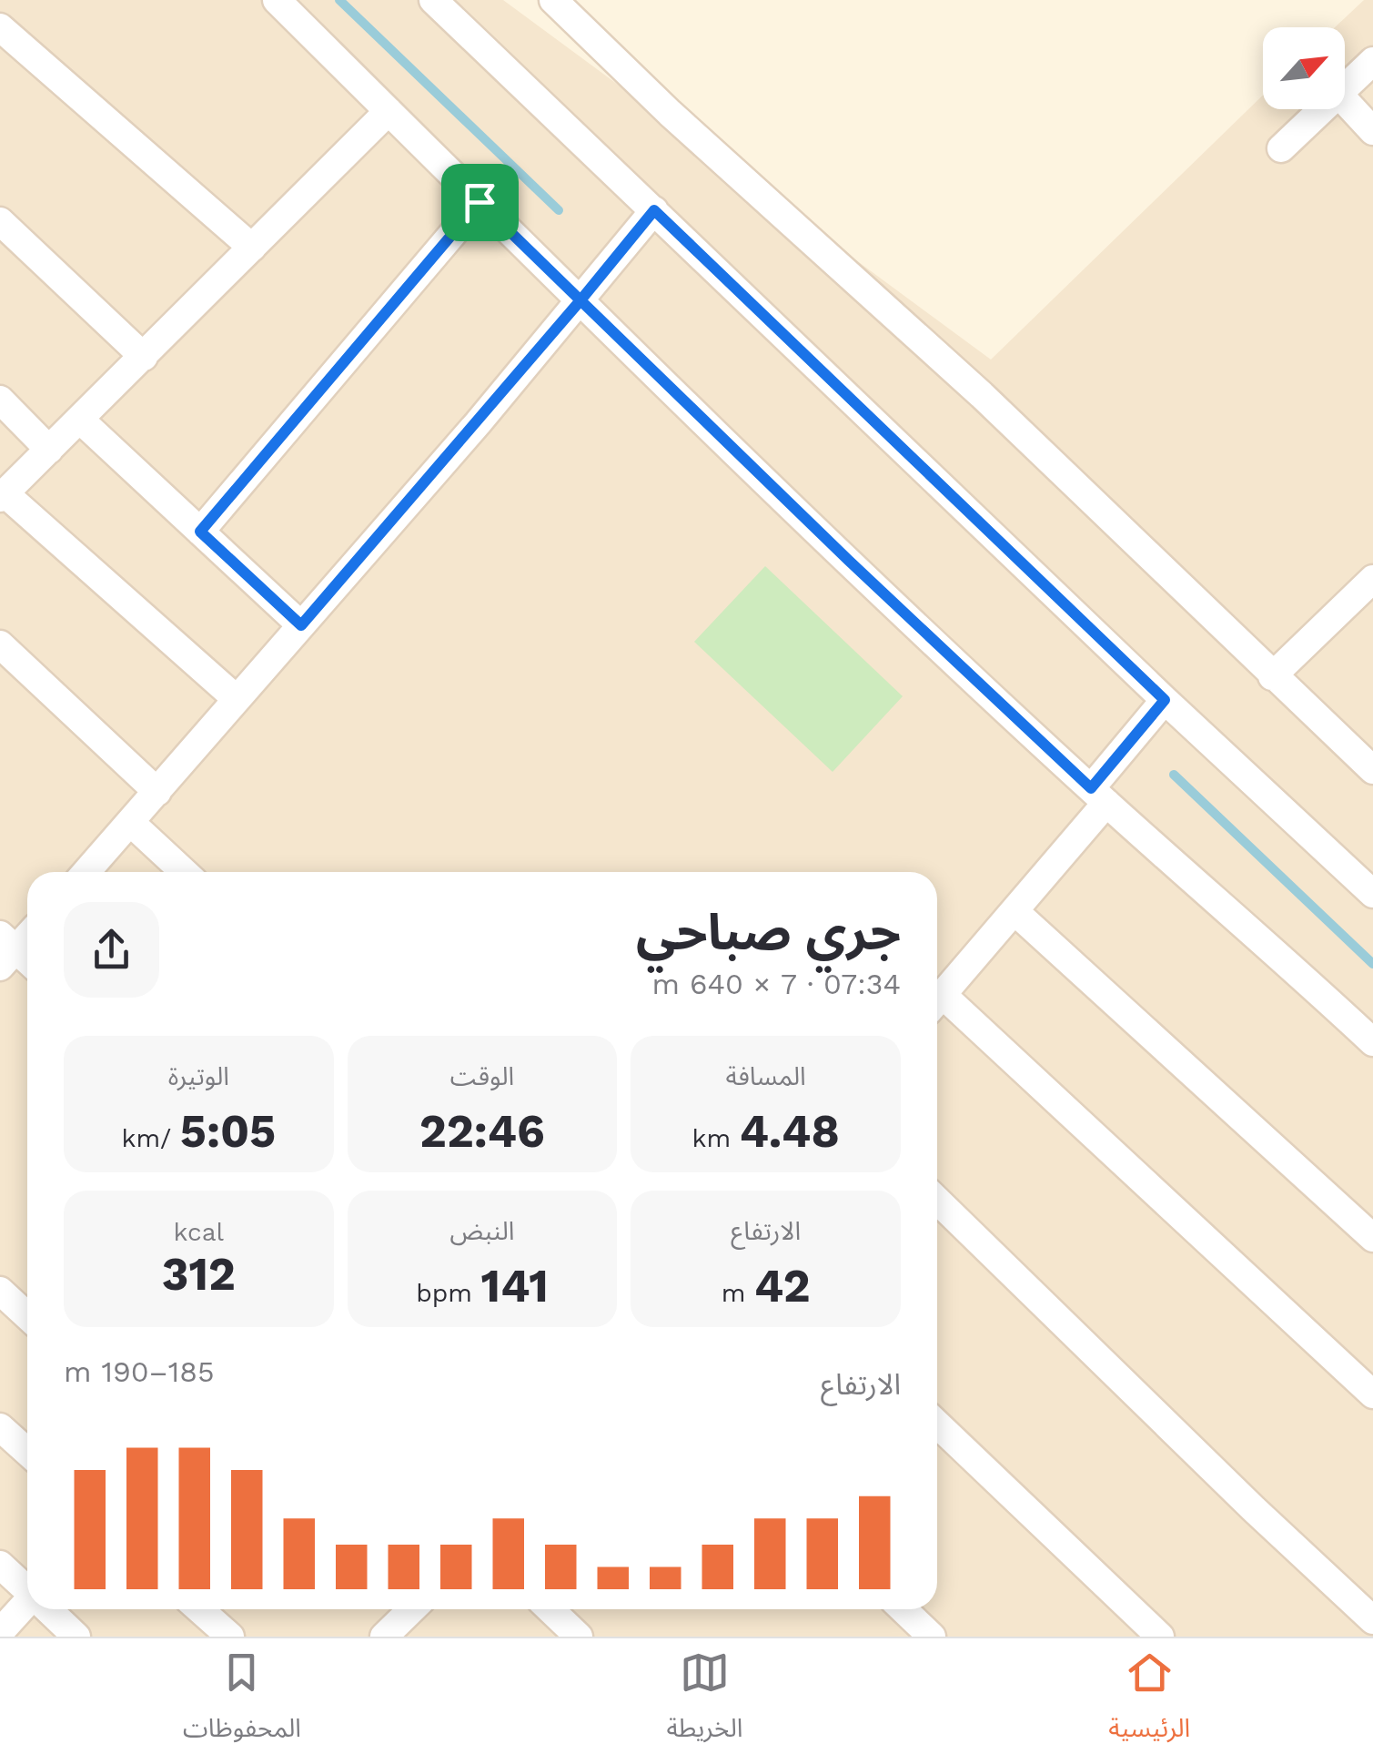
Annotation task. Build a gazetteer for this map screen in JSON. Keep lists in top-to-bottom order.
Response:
{
  "north": "top right",
  "page": {
    "heading": ["جري صباحي", "07:34 · 7 × 640 m"],
    "stats": [
      ["المسافة", "4.48 km"],
      ["الوقت", "22:46"],
      ["الوتيرة", "5:05 /km"],
      ["الارتفاع", "42 m"],
      ["النبض", "141 bpm"],
      ["kcal", "312"]
    ],
    "chart": ["الارتفاع", "185–190 m"],
    "tabs": ["الرئيسية", "الخريطة", "المحفوظات"]
  }
}
